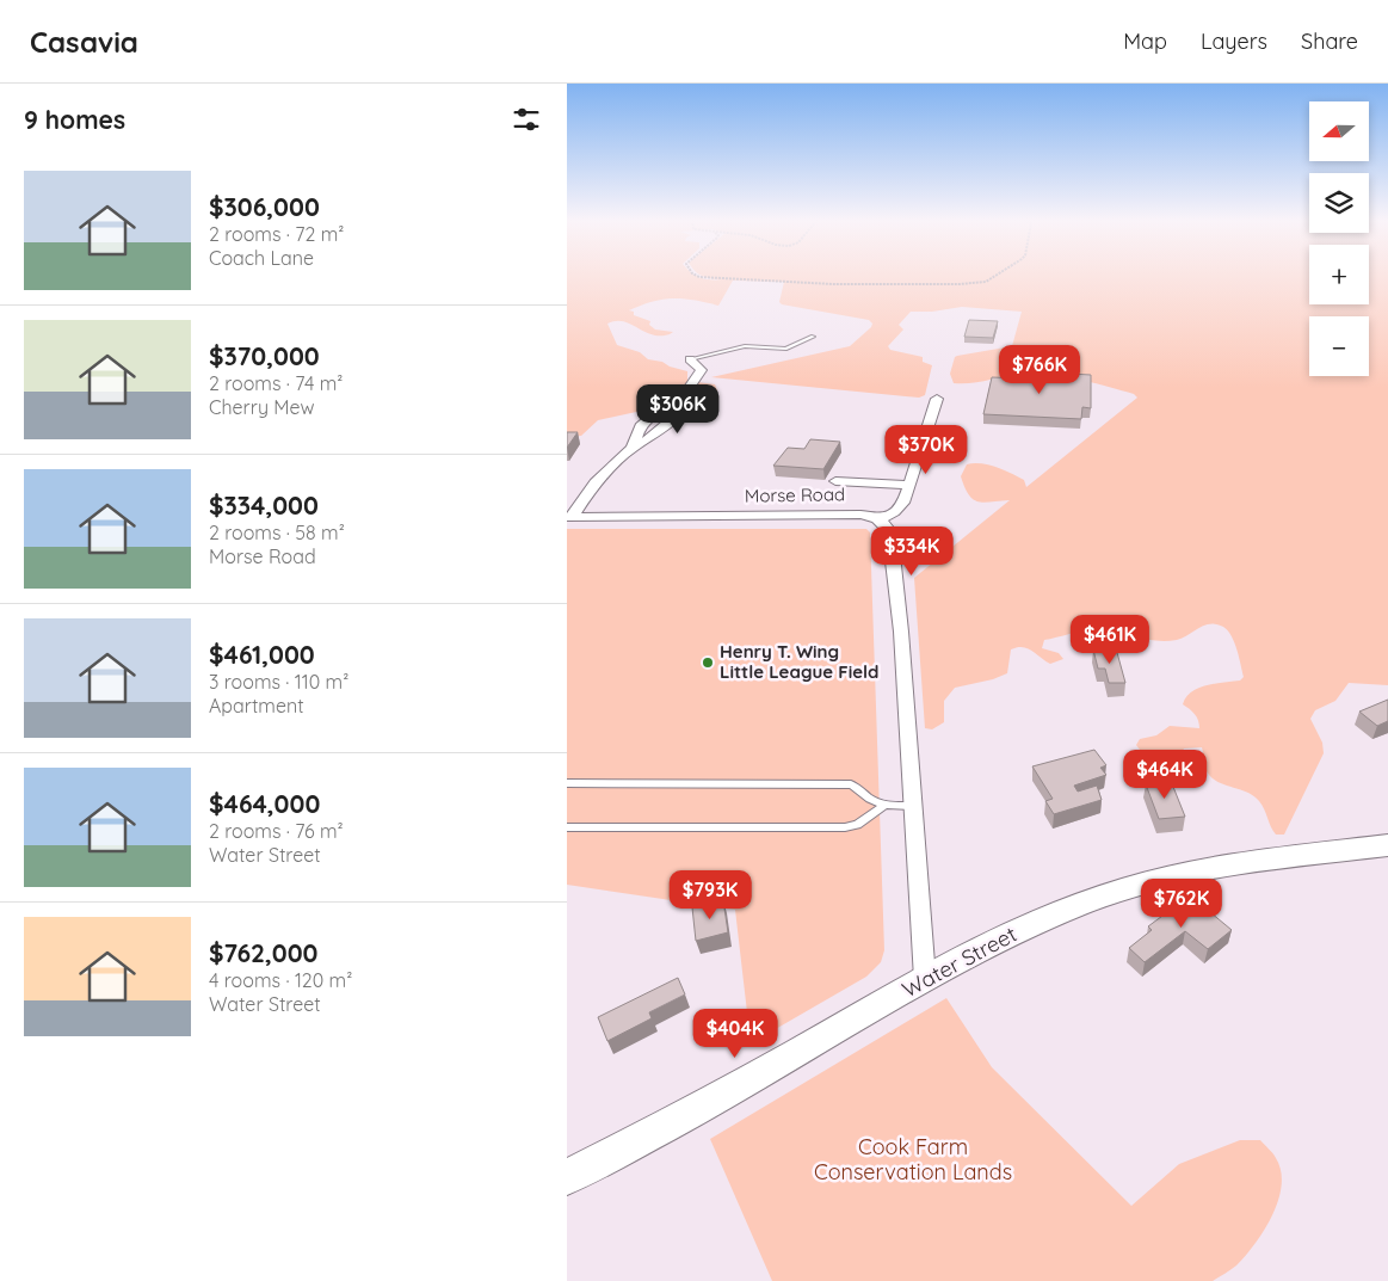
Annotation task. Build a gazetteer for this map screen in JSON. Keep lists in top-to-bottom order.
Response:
{
  "streets": {
    "main road": ["Water Street"],
    "street": ["Morse Road"]
  },
  "parks": ["Cook Farm Conservation Lands"],
  "places": ["Henry T. Wing Little League Field"],
  "north": "left",
  "page": {
    "header": "Casavia",
    "nav": ["Map", "Layers", "Share"],
    "heading": "9 homes",
    "map_buttons": ["+", "−"],
    "list": [
      {
        "name": "$306,000",
        "note": "2 rooms · 72 m² · Coach Lane"
      },
      {
        "name": "$370,000",
        "note": "2 rooms · 74 m² · Cherry Mew"
      },
      {
        "name": "$334,000",
        "note": "2 rooms · 58 m² · Morse Road"
      },
      {
        "name": "$461,000",
        "note": "3 rooms · 110 m² · Apartment"
      },
      {
        "name": "$464,000",
        "note": "2 rooms · 76 m² · Water Street"
      },
      {
        "name": "$762,000",
        "note": "4 rooms · 120 m² · Water Street"
      }
    ],
    "price": [
      "$766K",
      "$306K",
      "$370K",
      "$334K",
      "$461K",
      "$464K",
      "$793K",
      "$762K",
      "$404K"
    ]
  }
}
